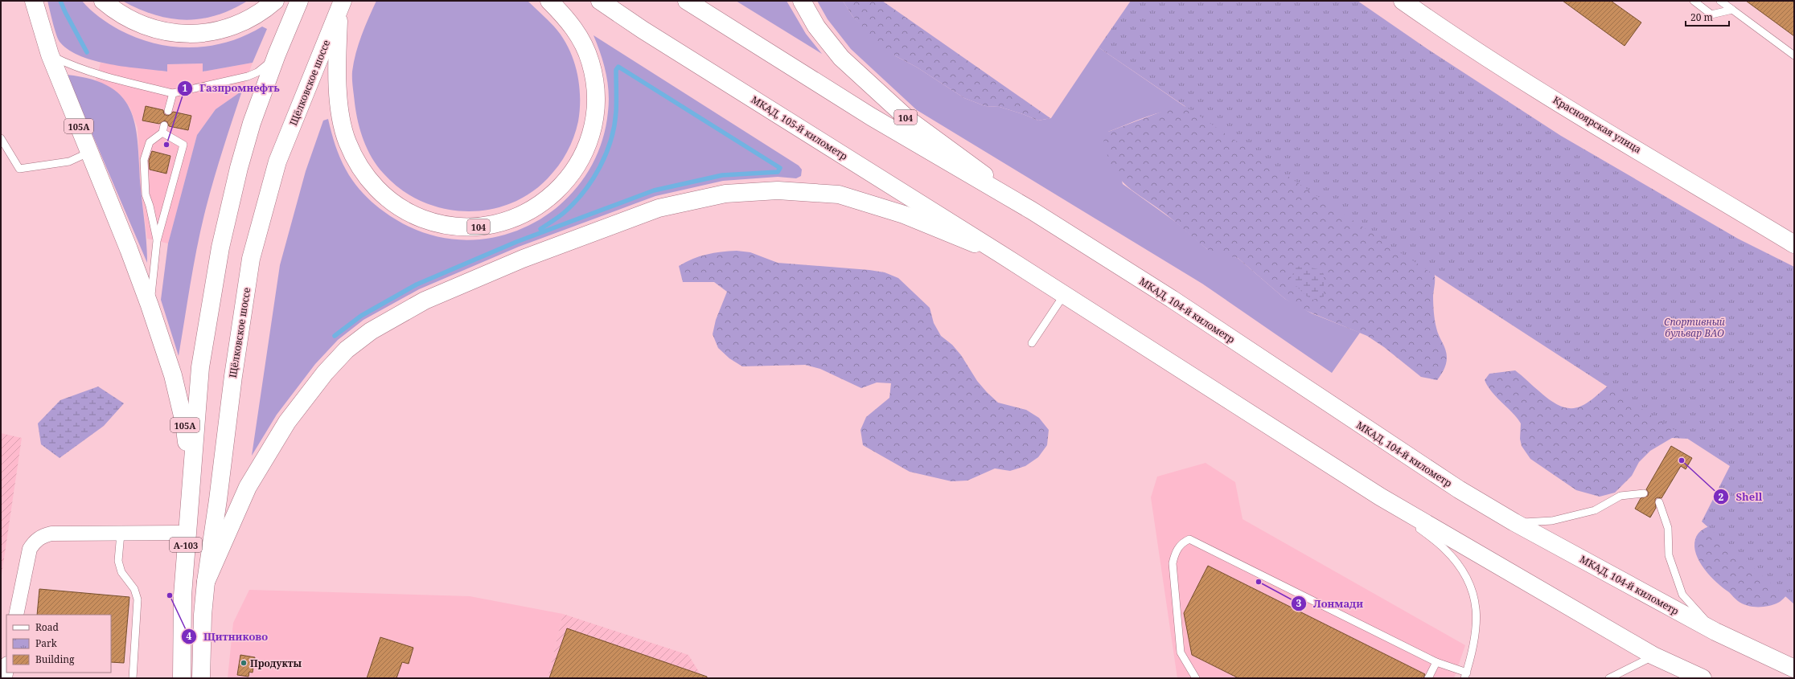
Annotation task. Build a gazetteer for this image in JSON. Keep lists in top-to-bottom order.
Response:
{
  "streets": {
    "main road": [
      "Щёлковское шоссе",
      "104",
      "Красноярская улица",
      "105A",
      "МКАД, 105-й километр",
      "МКАД, 104-й километр",
      "А-103"
    ]
  },
  "crossings": [
    ["Щёлковское шоссе", "104"],
    ["104", "МКАД, 104-й километр"],
    ["105A", "А-103"]
  ],
  "parks": ["Спортивный бульвар ВАО"],
  "places": [
    "Газпромнефть",
    "Shell",
    "Лонмади",
    "Щитниково",
    "Продукты"
  ],
  "legend": ["Road", "Park", "Building"],
  "scale_bar": "20 m"
}
